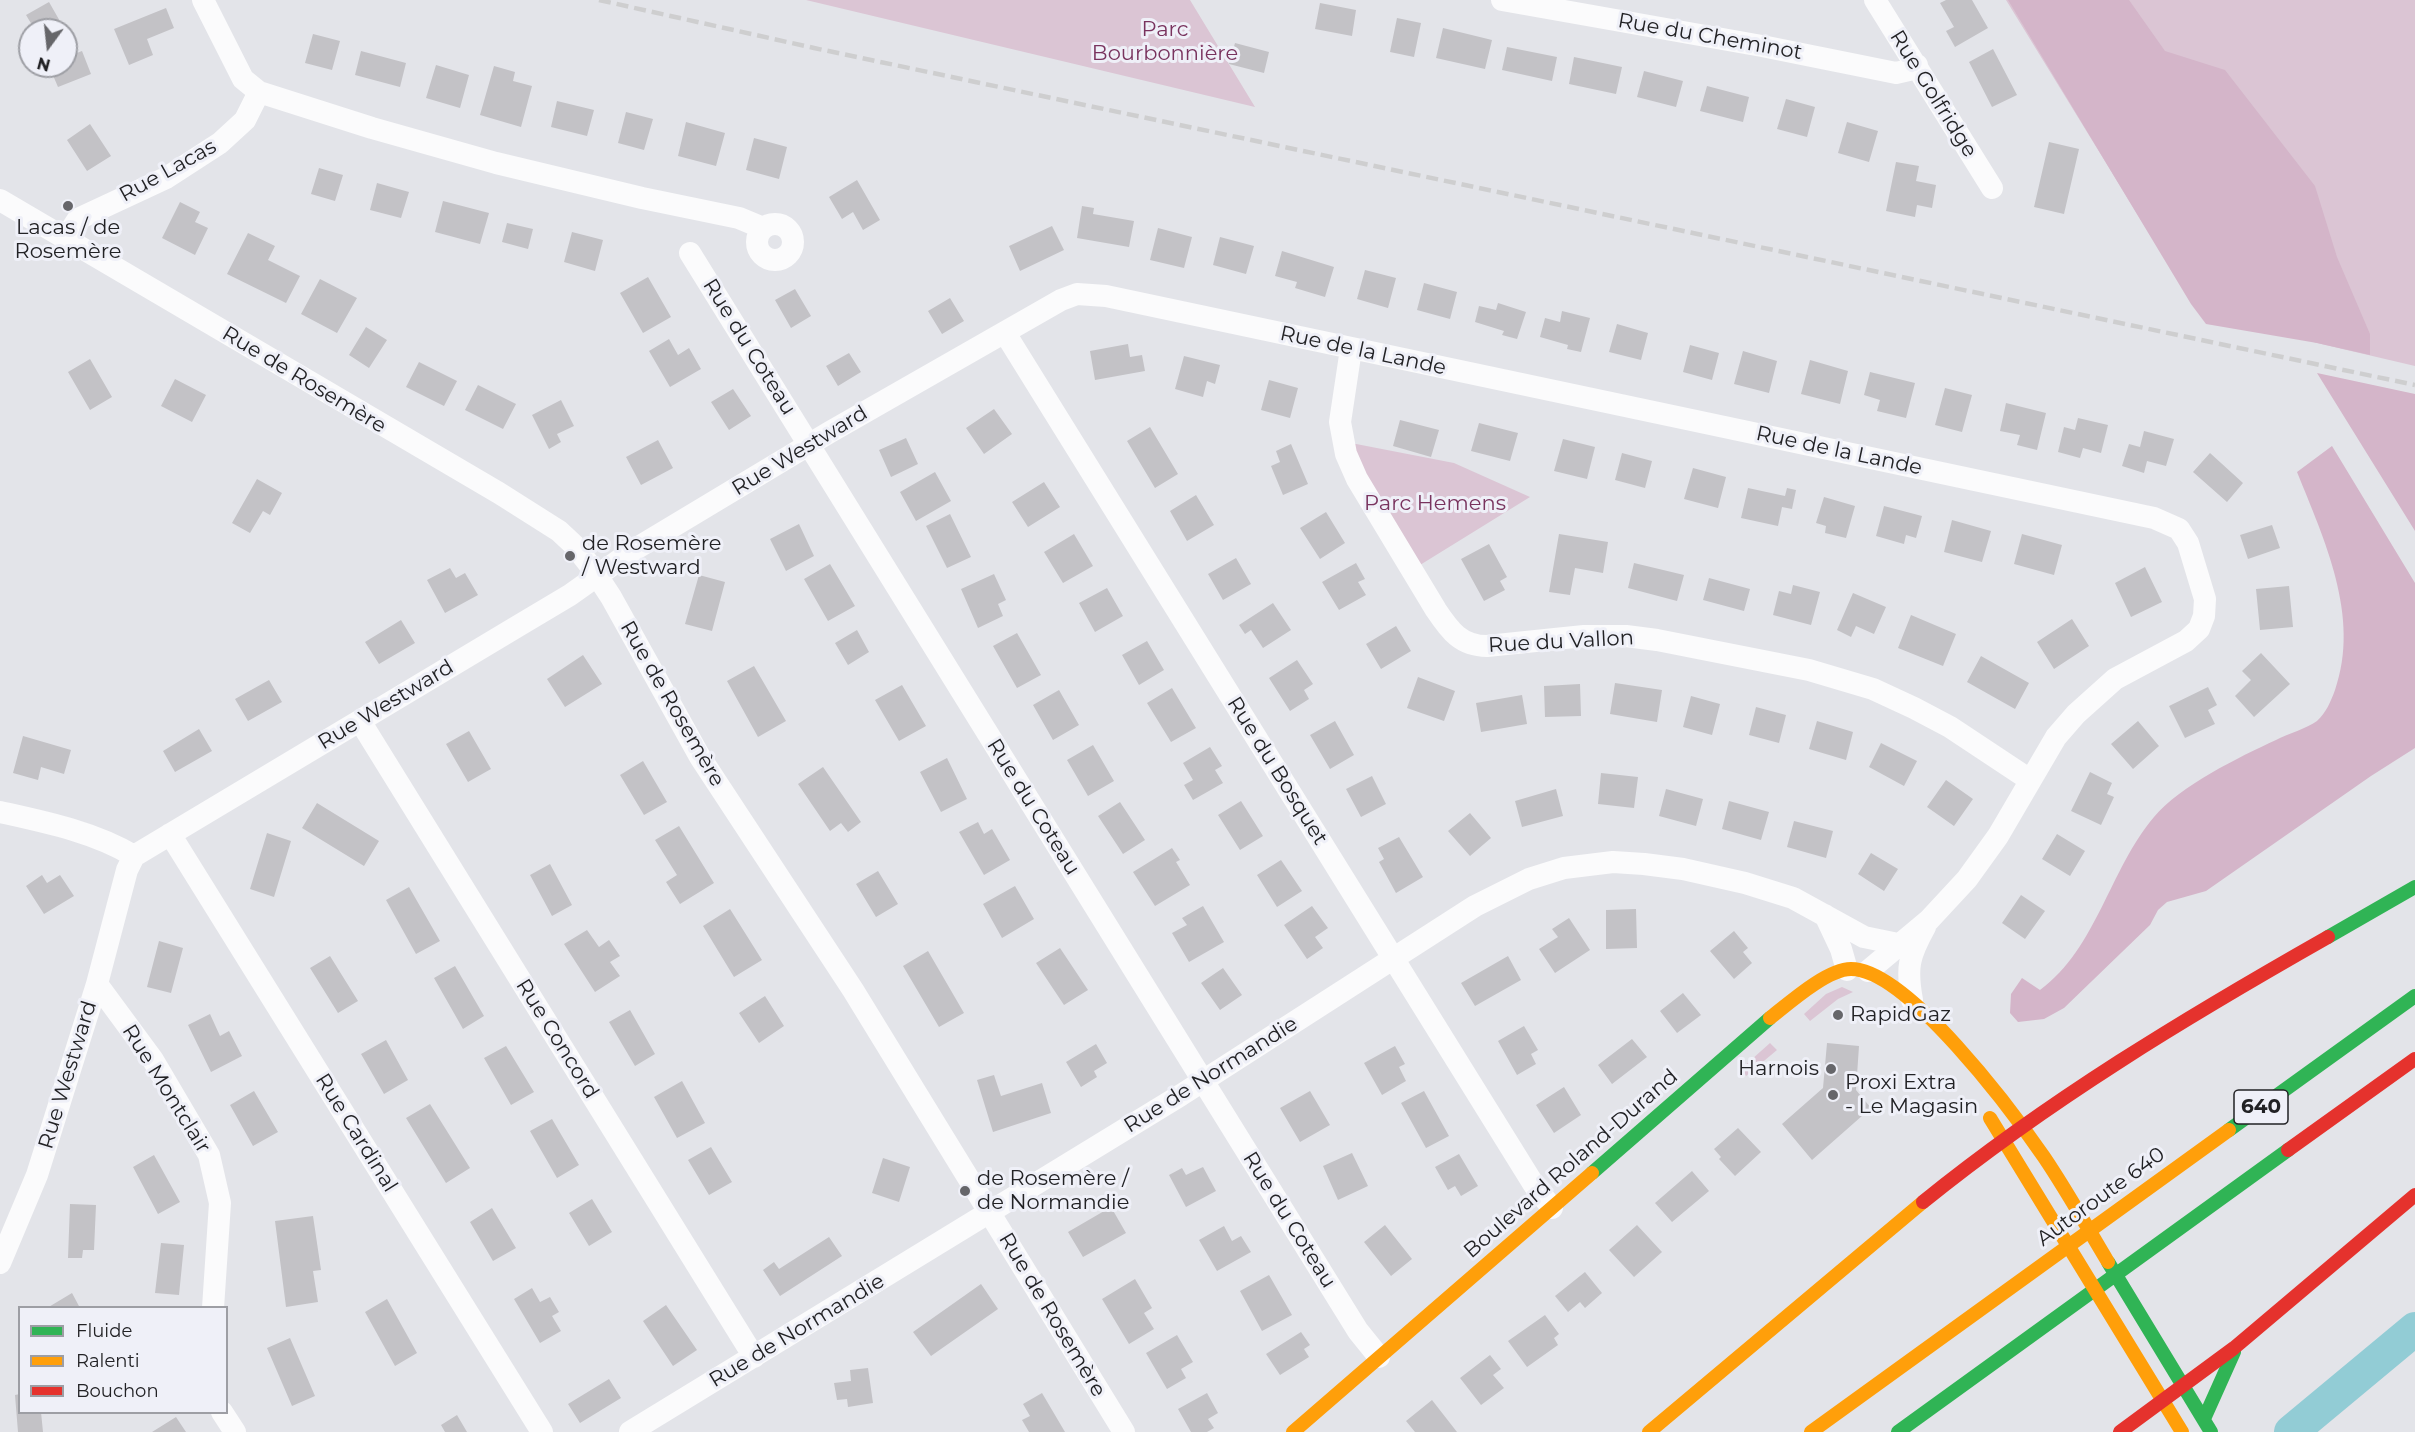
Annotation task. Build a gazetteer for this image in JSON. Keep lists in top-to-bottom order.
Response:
{
  "streets": {
    "main road": ["640", "Boulevard Roland-Durand", "Autoroute 640"],
    "street": [
      "Rue du Cheminot",
      "Rue Golfridge",
      "Rue Lacas",
      "Rue du Coteau",
      "Rue de la Lande",
      "Rue de Rosemère",
      "Rue Westward",
      "Rue du Vallon",
      "Rue du Bosquet",
      "Rue Concord",
      "Rue de Normandie",
      "Rue Montclair",
      "Rue Cardinal"
    ]
  },
  "crossings": [
    ["Rue du Cheminot", "Rue Golfridge"],
    ["Rue Lacas", "Rue de Rosemère"],
    ["Rue du Coteau", "Rue Westward"],
    ["Rue du Coteau", "Rue de Normandie"],
    ["Rue du Coteau", "Boulevard Roland-Durand"],
    ["Rue de la Lande", "Rue Westward"],
    ["Rue de la Lande", "Rue du Vallon"],
    ["Rue de la Lande", "Rue du Bosquet"],
    ["Rue de la Lande", "Rue de Normandie"],
    ["Rue de la Lande", "Boulevard Roland-Durand"],
    ["Rue de Rosemère", "Rue Westward"],
    ["Rue de Rosemère", "Rue de Normandie"],
    ["Rue Westward", "Rue du Bosquet"],
    ["Rue Westward", "Rue Concord"],
    ["Rue Westward", "Rue Montclair"],
    ["Rue Westward", "Rue Cardinal"],
    ["Rue du Bosquet", "Rue de Normandie"],
    ["Rue du Bosquet", "Boulevard Roland-Durand"],
    ["Rue Concord", "Rue de Normandie"]
  ],
  "parks": ["Parc Bourbonnière", "Parc Hemens"],
  "places": [
    "Lacas / de Rosemère",
    "de Rosemère / Westward",
    "RapidGaz",
    "Harnois",
    "Proxi Extra - Le Magasin",
    "de Rosemère / de Normandie"
  ],
  "legend": ["Fluide", "Ralenti", "Bouchon"],
  "north": "bottom"
}
